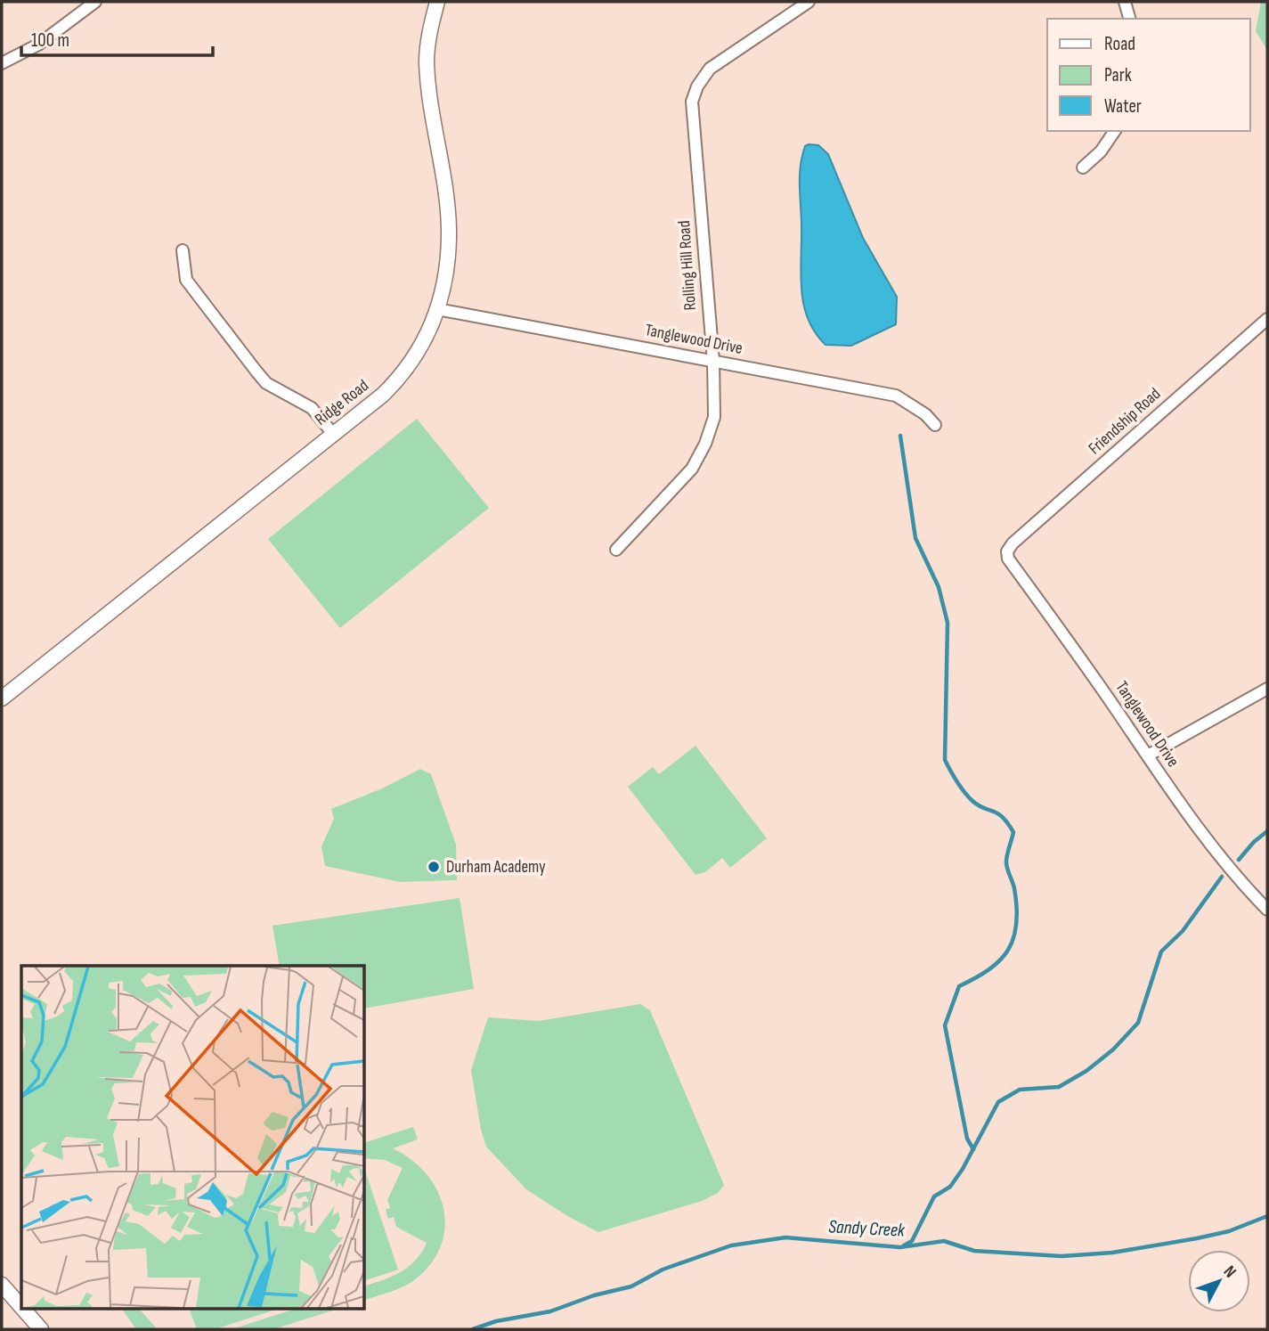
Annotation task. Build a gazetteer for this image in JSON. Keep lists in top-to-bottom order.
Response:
{
  "streets": {
    "street": [
      "Rolling Hill Road",
      "Tanglewood Drive",
      "Ridge Road",
      "Friendship Road"
    ]
  },
  "crossings": [
    ["Rolling Hill Road", "Tanglewood Drive"],
    ["Tanglewood Drive", "Ridge Road"],
    ["Tanglewood Drive", "Friendship Road"]
  ],
  "water": ["Sandy Creek"],
  "places": ["Durham Academy"],
  "legend": ["Road", "Park", "Water"],
  "scale_bar": "100 m",
  "north": "top right"
}
